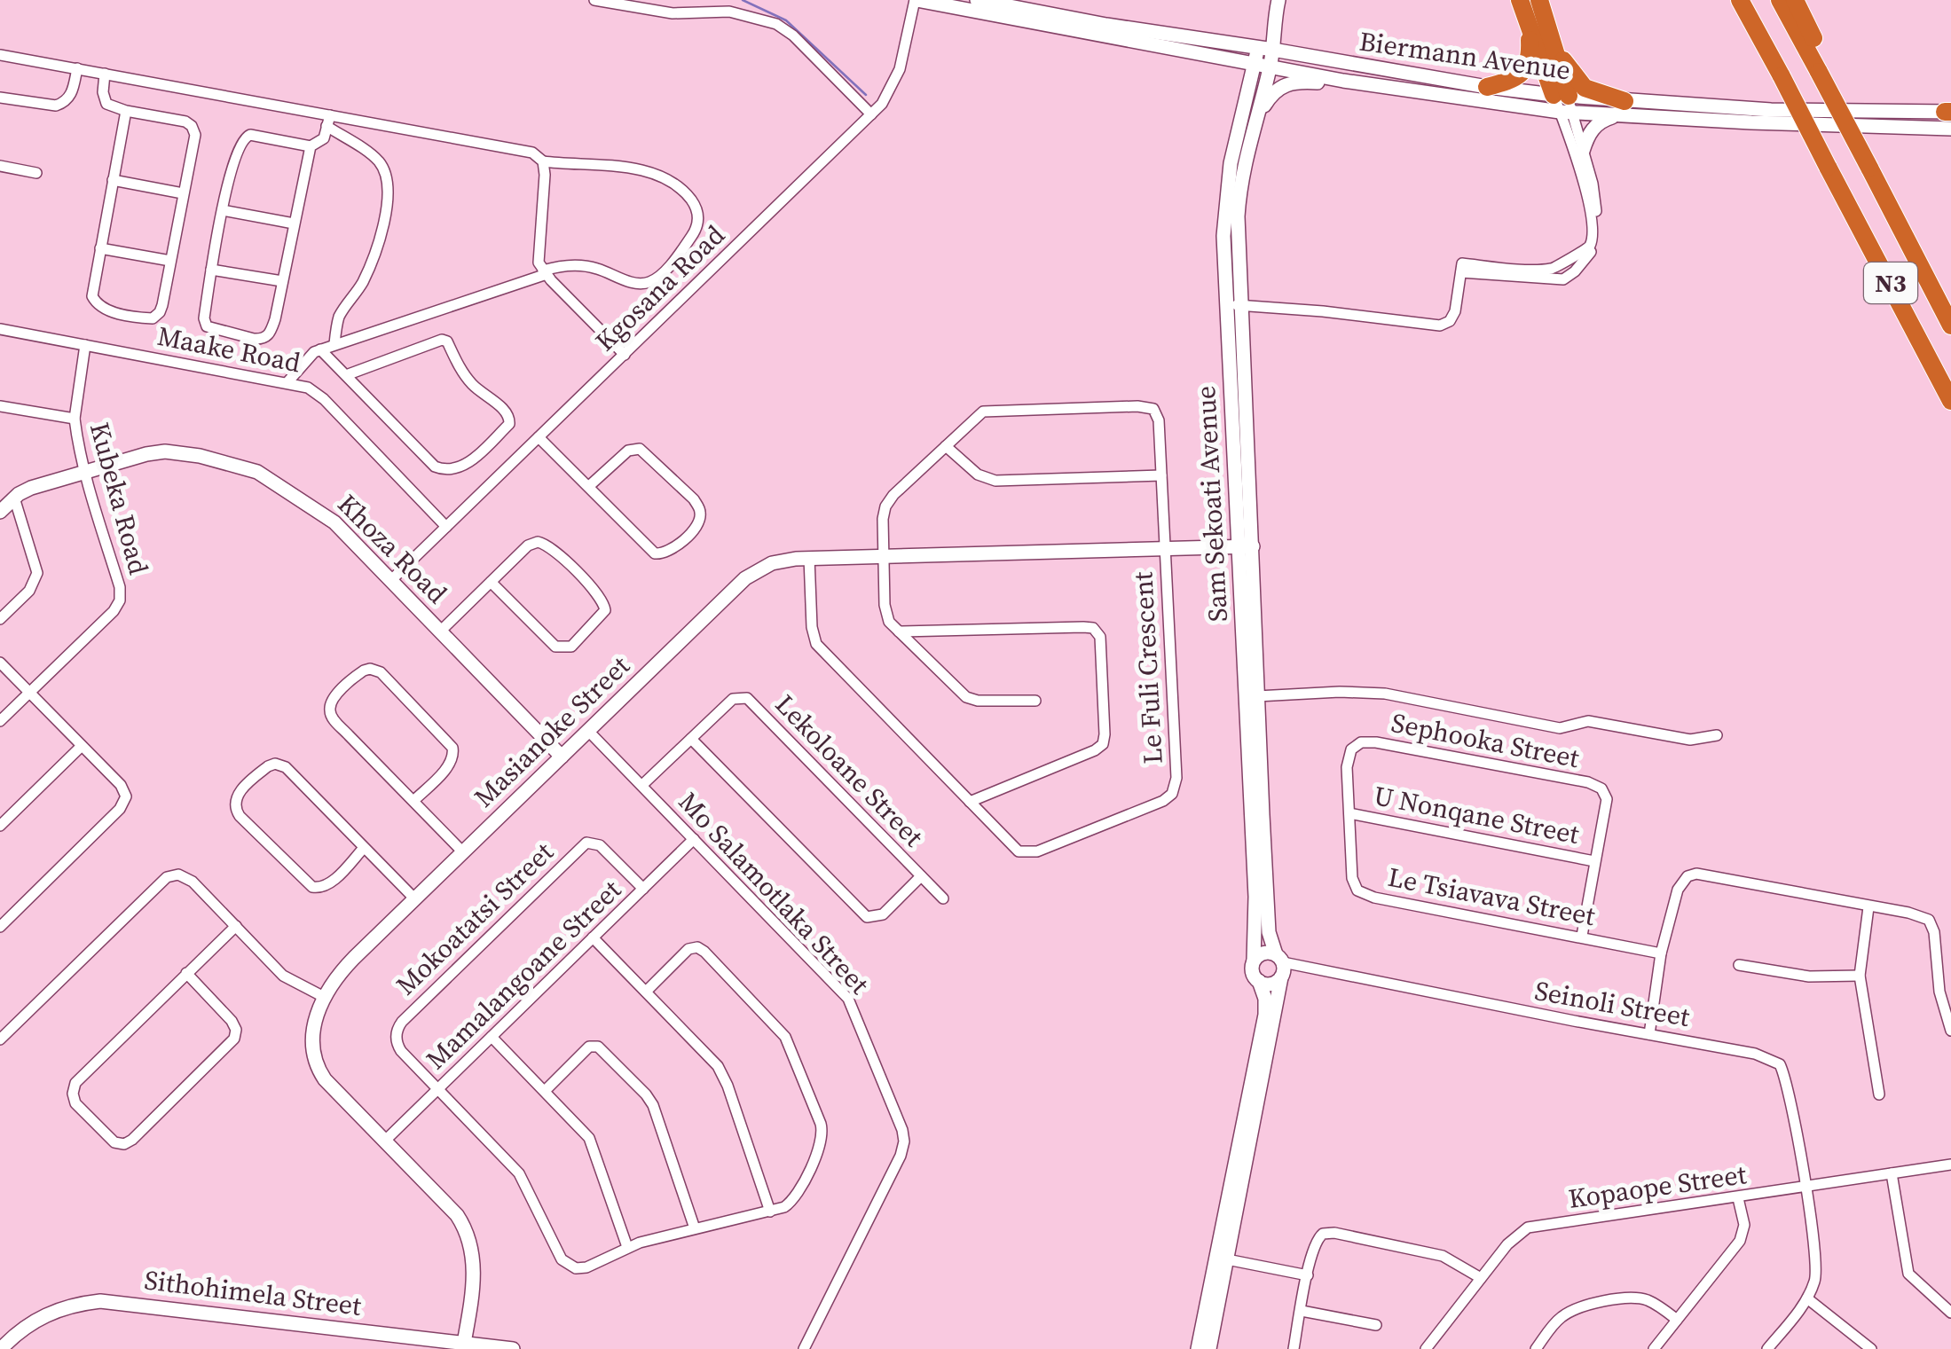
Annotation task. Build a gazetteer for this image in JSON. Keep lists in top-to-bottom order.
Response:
{
  "streets": {
    "highway": ["N3"],
    "street": [
      "Biermann Avenue",
      "Kgosana Road",
      "Maake Road",
      "Kubeka Road",
      "Sam Sekoati Avenue",
      "Khoza Road",
      "Le Fuli Crescent",
      "Masianoke Street",
      "Sephooka Street",
      "Lekoloane Street",
      "U Nonqane Street",
      "Mo Salamotlaka Street",
      "Le Tsiavava Street",
      "Mokoatatsi Street",
      "Mamalangoane Street",
      "Seinoli Street",
      "Kopaope Street",
      "Sithohimela Street"
    ]
  },
  "crossings": [
    ["Biermann Avenue", "Kgosana Road"],
    ["Biermann Avenue", "Sam Sekoati Avenue"],
    ["Kgosana Road", "Maake Road"],
    ["Kgosana Road", "Khoza Road"],
    ["Maake Road", "Kubeka Road"],
    ["Kubeka Road", "Khoza Road"],
    ["Sam Sekoati Avenue", "Masianoke Street"],
    ["Sam Sekoati Avenue", "Seinoli Street"],
    ["Khoza Road", "Masianoke Street"],
    ["Le Fuli Crescent", "Masianoke Street"],
    ["Masianoke Street", "Mo Salamotlaka Street"],
    ["Masianoke Street", "Mamalangoane Street"],
    ["Masianoke Street", "Sithohimela Street"],
    ["Sephooka Street", "U Nonqane Street"],
    ["Sephooka Street", "Le Tsiavava Street"],
    ["Lekoloane Street", "Mo Salamotlaka Street"],
    ["U Nonqane Street", "Le Tsiavava Street"],
    ["Mo Salamotlaka Street", "Mamalangoane Street"],
    ["Mokoatatsi Street", "Mamalangoane Street"],
    ["Seinoli Street", "Kopaope Street"]
  ]
}
